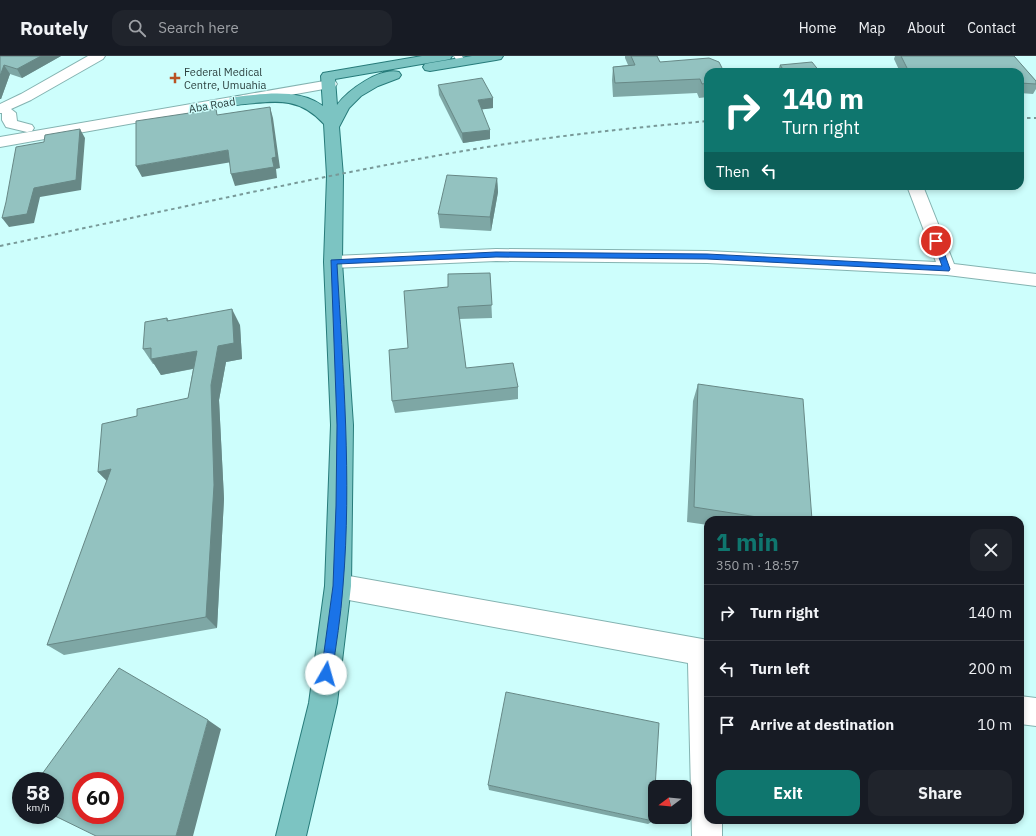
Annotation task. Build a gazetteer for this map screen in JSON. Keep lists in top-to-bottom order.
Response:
{
  "streets": {
    "main road": ["Aba Road"]
  },
  "places": {
    "health": ["Federal Medical Centre, Umuahia"]
  },
  "north": "left",
  "page": {
    "header": "Routely",
    "search": "Search here",
    "nav": [
      "Home",
      "Map",
      "About",
      "Contact"
    ],
    "turn": ["140 m", "Turn right"],
    "then": "Then",
    "heading": ["1 min", "350 m · 18:57"],
    "list": [
      {
        "name": "Turn right",
        "value": "140 m"
      },
      {
        "name": "Turn left",
        "value": "200 m"
      },
      {
        "name": "Arrive at destination",
        "value": "10 m"
      }
    ],
    "buttons": ["Exit", "Share"],
    "speed": "58 km/h",
    "limit": "60"
  }
}
